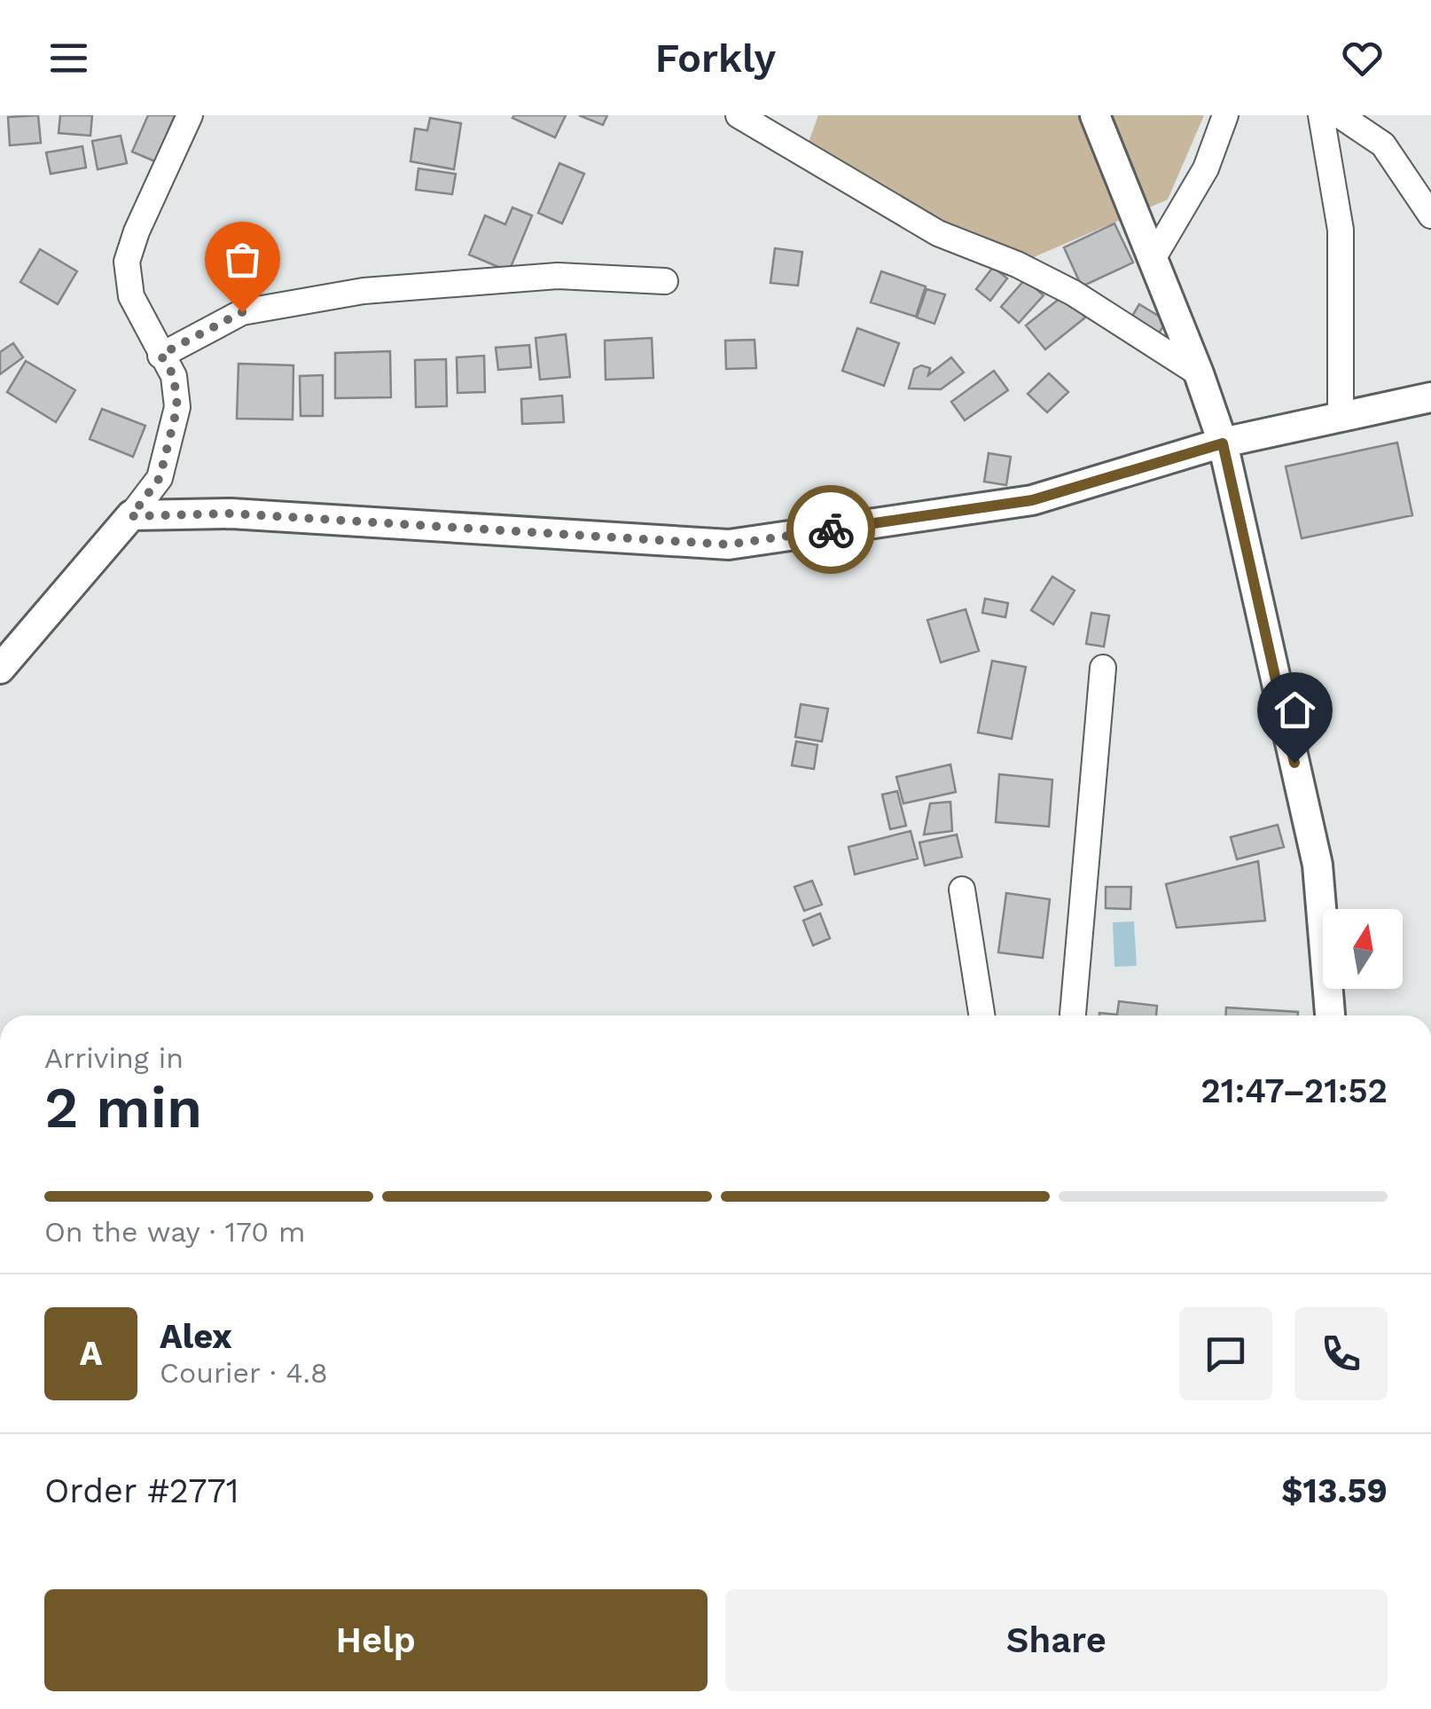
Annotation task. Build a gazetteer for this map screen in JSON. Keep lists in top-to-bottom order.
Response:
{
  "north": "top",
  "page": {
    "header": "Forkly",
    "heading": ["2 min", "Arriving in", "21:47–21:52"],
    "panel": [
      "Alex",
      "Courier · 4.8",
      "Order #2771",
      "$13.59"
    ],
    "bar": "On the way · 170 m",
    "round": "A",
    "buttons": ["Help", "Share"]
  }
}
